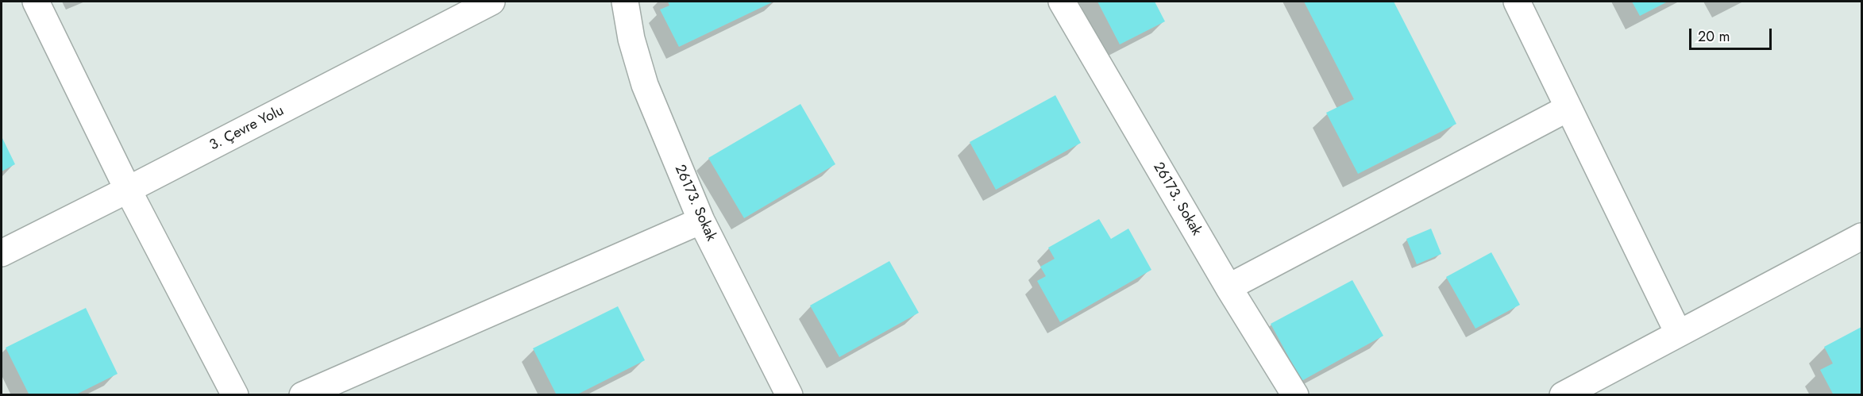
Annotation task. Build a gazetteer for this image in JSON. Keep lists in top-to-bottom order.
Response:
{
  "streets": {
    "street": ["3. Çevre Yolu", "26173. Sokak"]
  },
  "scale_bar": "20 m"
}
